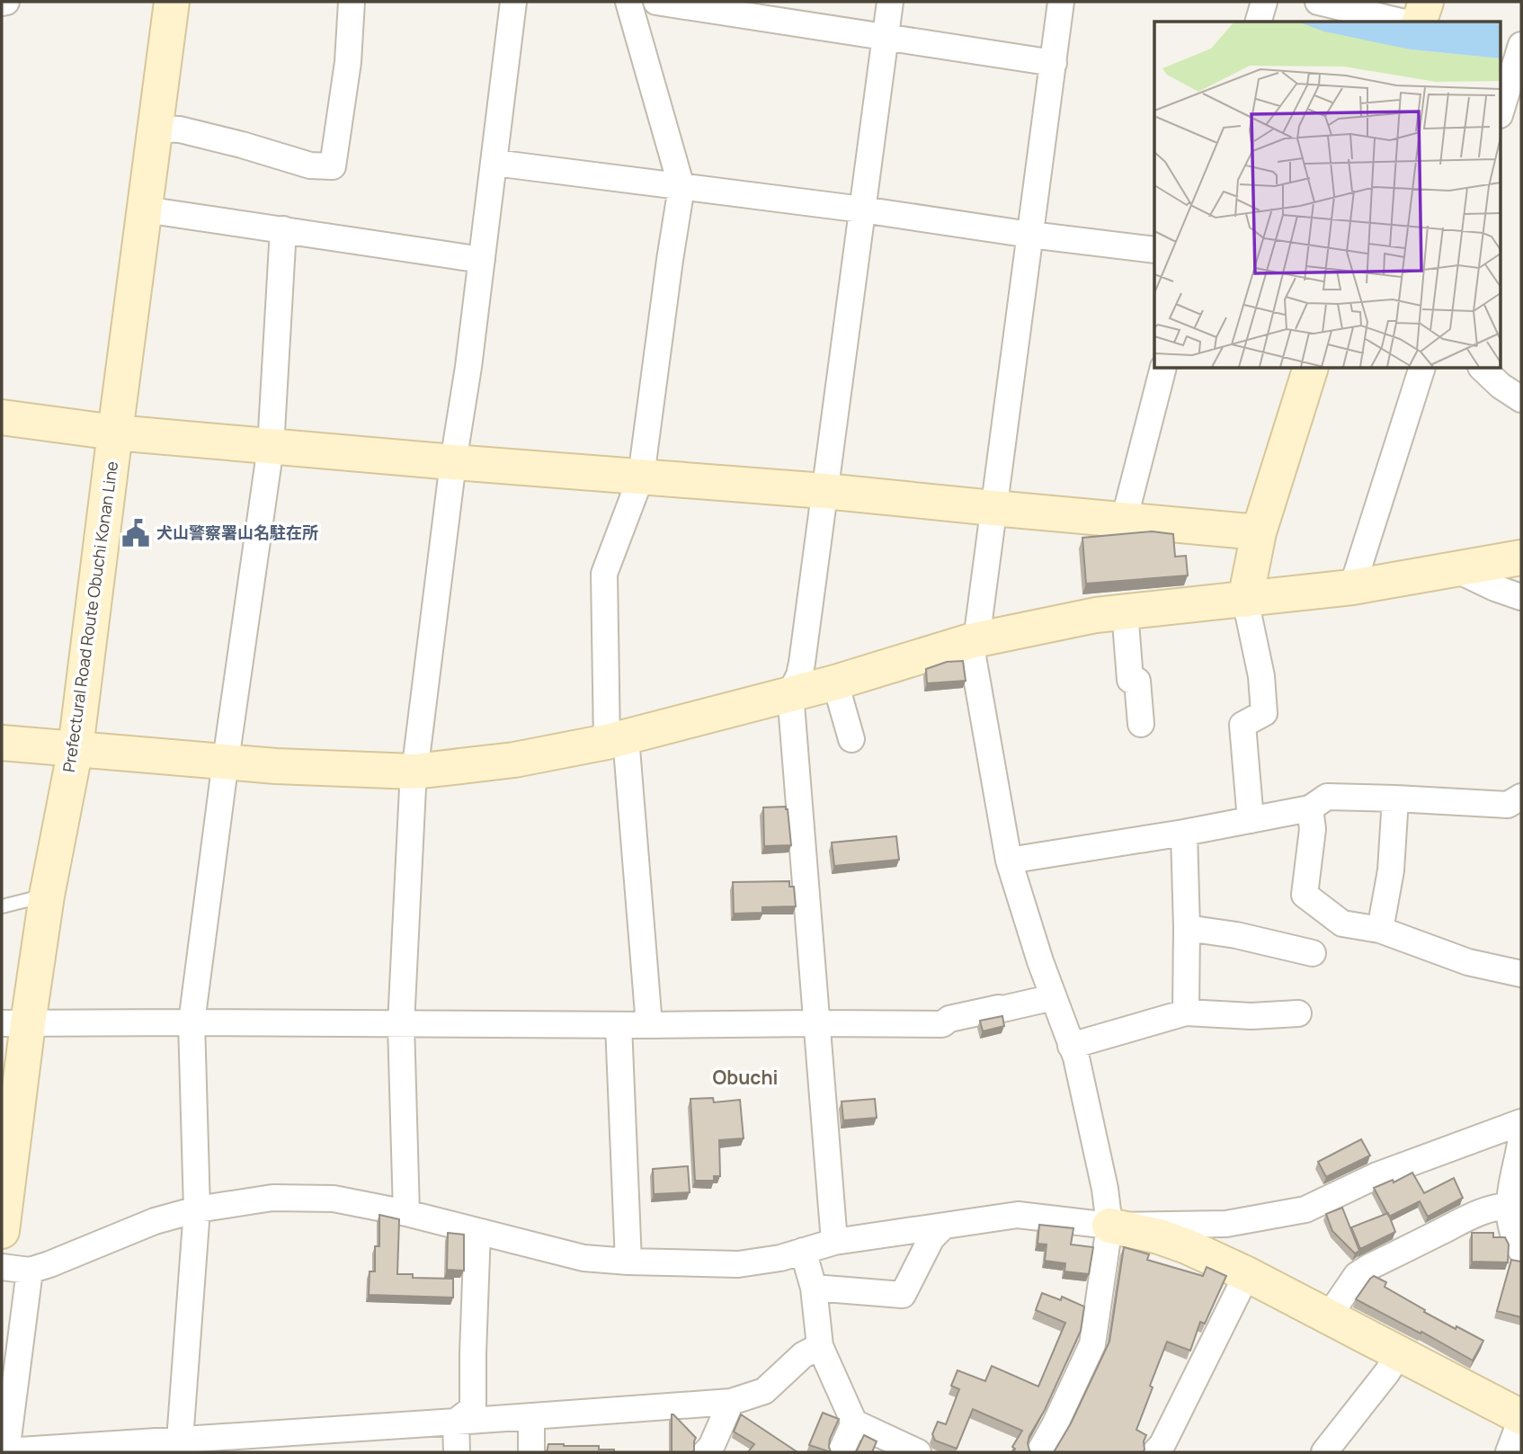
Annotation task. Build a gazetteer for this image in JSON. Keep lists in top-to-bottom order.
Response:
{
  "streets": {
    "street": ["Prefectural Road Route Obuchi Konan Line"]
  },
  "districts": ["Obuchi"],
  "places": {
    "public building": ["犬山警察署山名駐在所"]
  }
}
